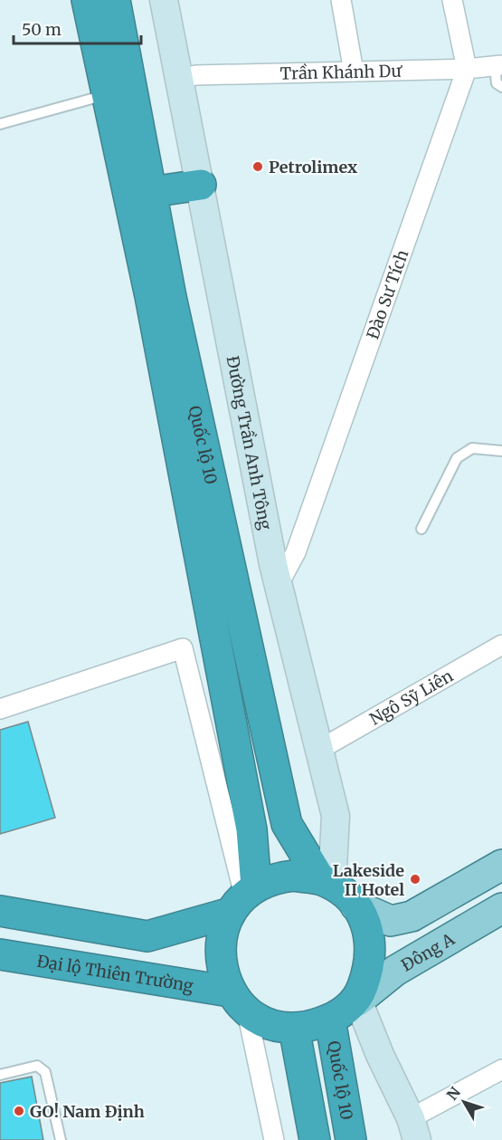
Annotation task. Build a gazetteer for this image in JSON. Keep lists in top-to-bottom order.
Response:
{
  "streets": {
    "highway": ["Quốc lộ 10", "Đại lộ Thiên Trường"],
    "main road": ["Đông A"],
    "street": [
      "Trần Khánh Dư",
      "Đào Sư Tích",
      "Đường Trần Anh Tông",
      "Ngô Sỹ Liên"
    ]
  },
  "crossings": [
    ["Trần Khánh Dư", "Đào Sư Tích"],
    ["Trần Khánh Dư", "Đường Trần Anh Tông"],
    ["Đào Sư Tích", "Đường Trần Anh Tông"],
    ["Đường Trần Anh Tông", "Quốc lộ 10"],
    ["Đường Trần Anh Tông", "Ngô Sỹ Liên"],
    ["Đường Trần Anh Tông", "Đông A"],
    ["Đường Trần Anh Tông", "Đại lộ Thiên Trường"],
    ["Quốc lộ 10", "Đông A"],
    ["Quốc lộ 10", "Đại lộ Thiên Trường"],
    ["Đông A", "Đại lộ Thiên Trường"]
  ],
  "places": ["Petrolimex", "Lakeside II Hotel", "GO! Nam Định"],
  "scale_bar": "50 m",
  "north": "top left"
}
